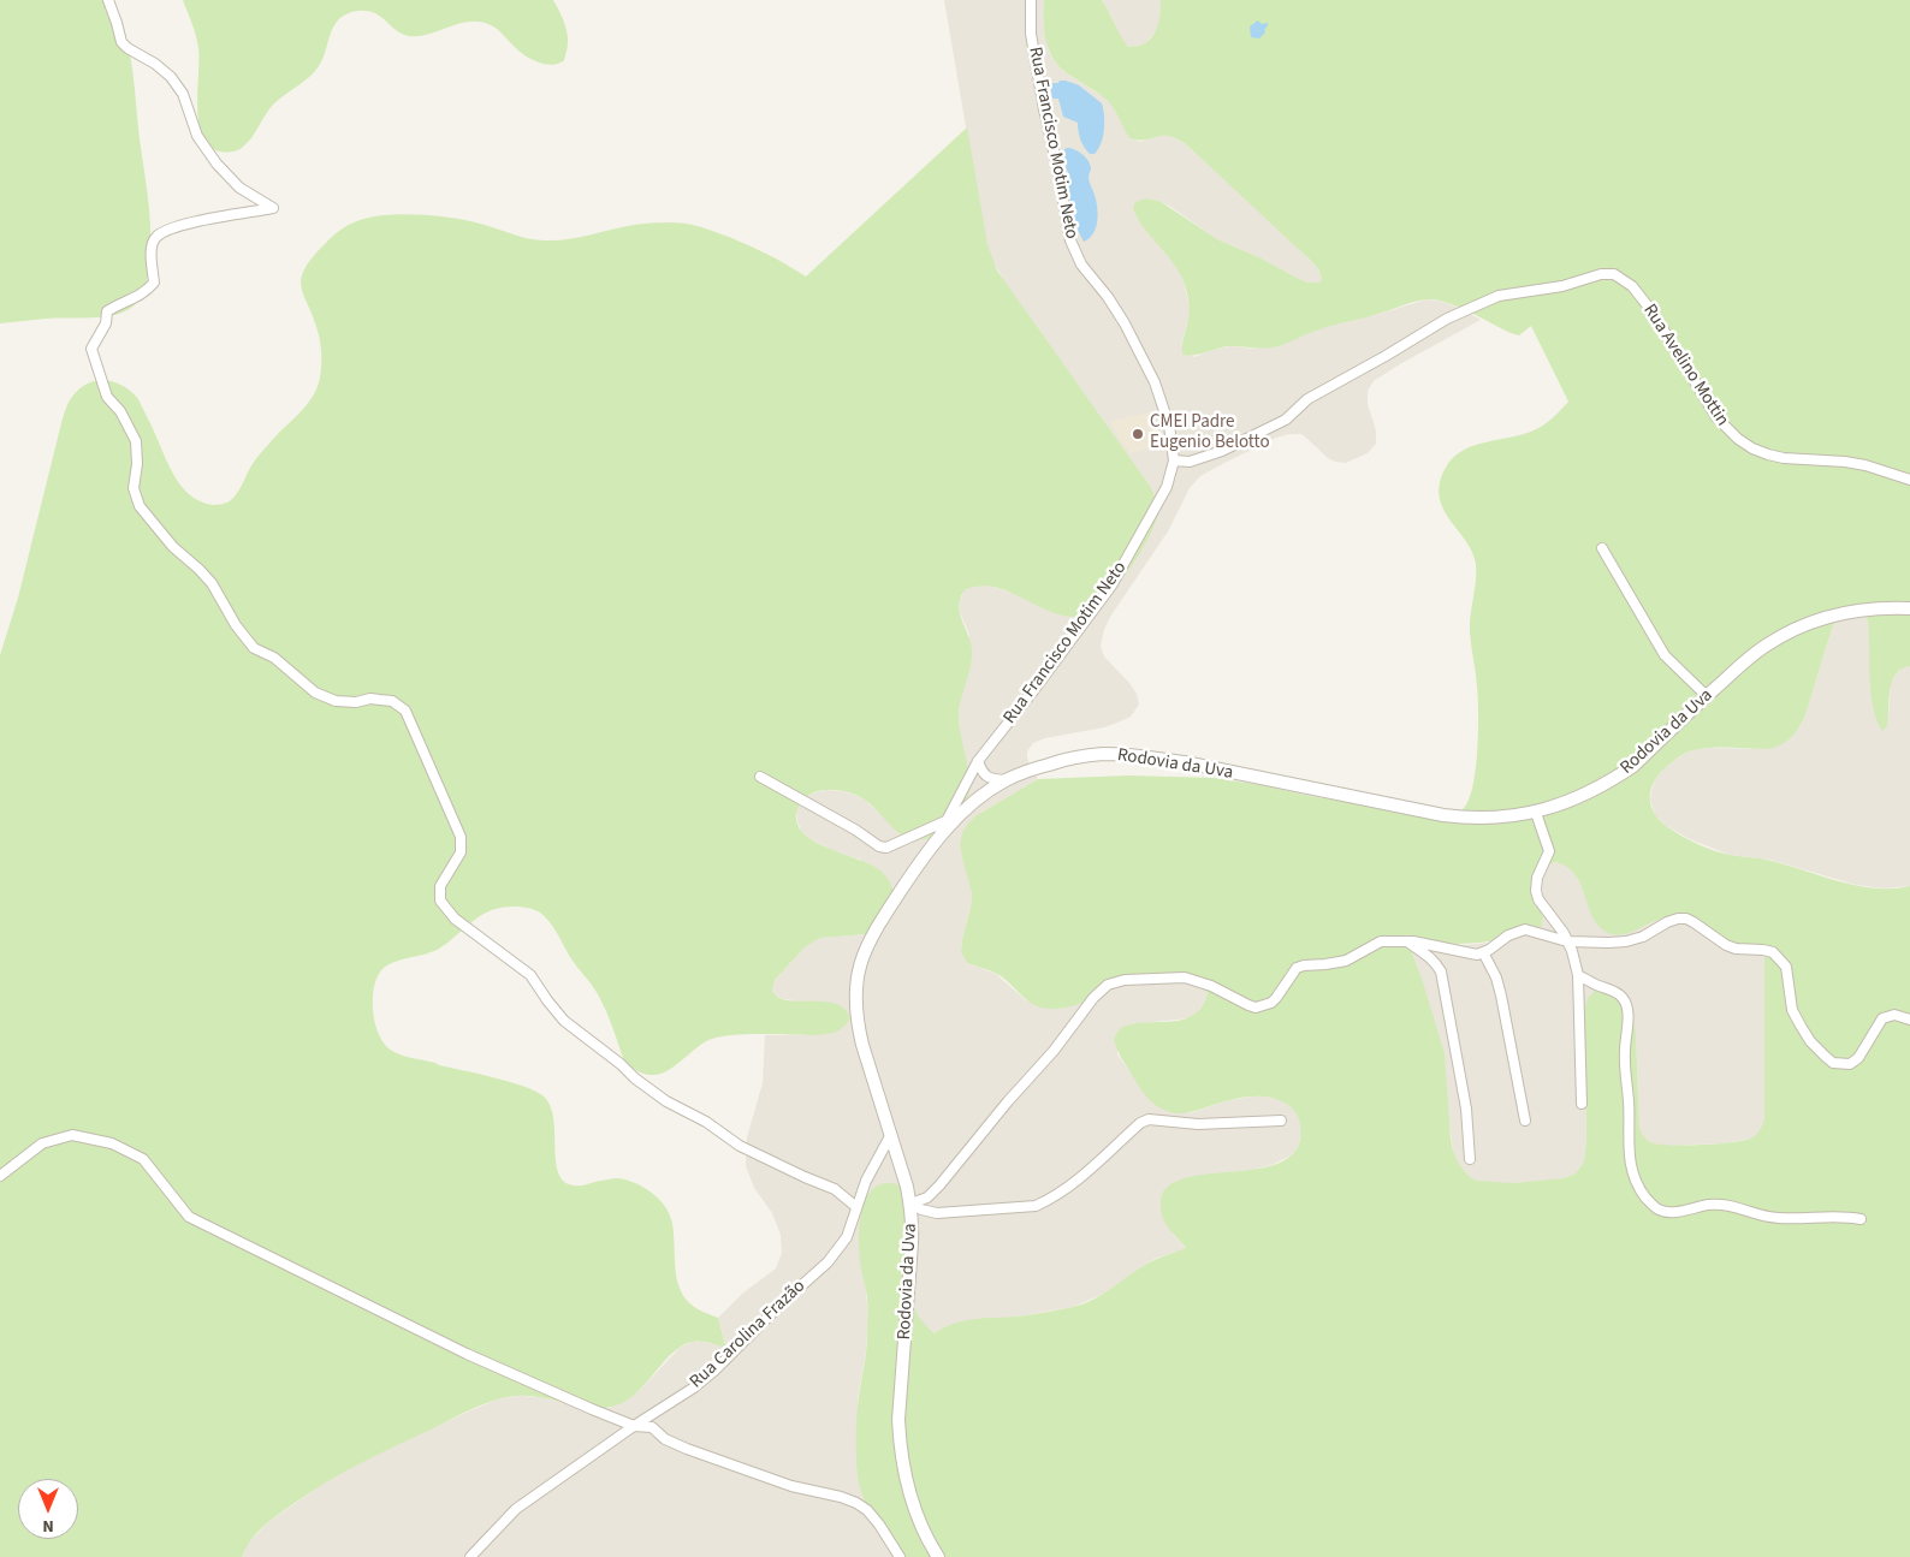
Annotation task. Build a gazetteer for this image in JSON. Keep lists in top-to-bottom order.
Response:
{
  "streets": {
    "street": [
      "Rua Francisco Motim Neto",
      "Rua Avelino Mottin",
      "Rodovia da Uva",
      "Rua Carolina Frazão"
    ]
  },
  "crossings": [
    ["Rua Francisco Motim Neto", "Rua Avelino Mottin"],
    ["Rua Francisco Motim Neto", "Rodovia da Uva"],
    ["Rodovia da Uva", "Rua Carolina Frazão"]
  ],
  "places": ["CMEI Padre Eugenio Belotto"],
  "north": "bottom"
}
